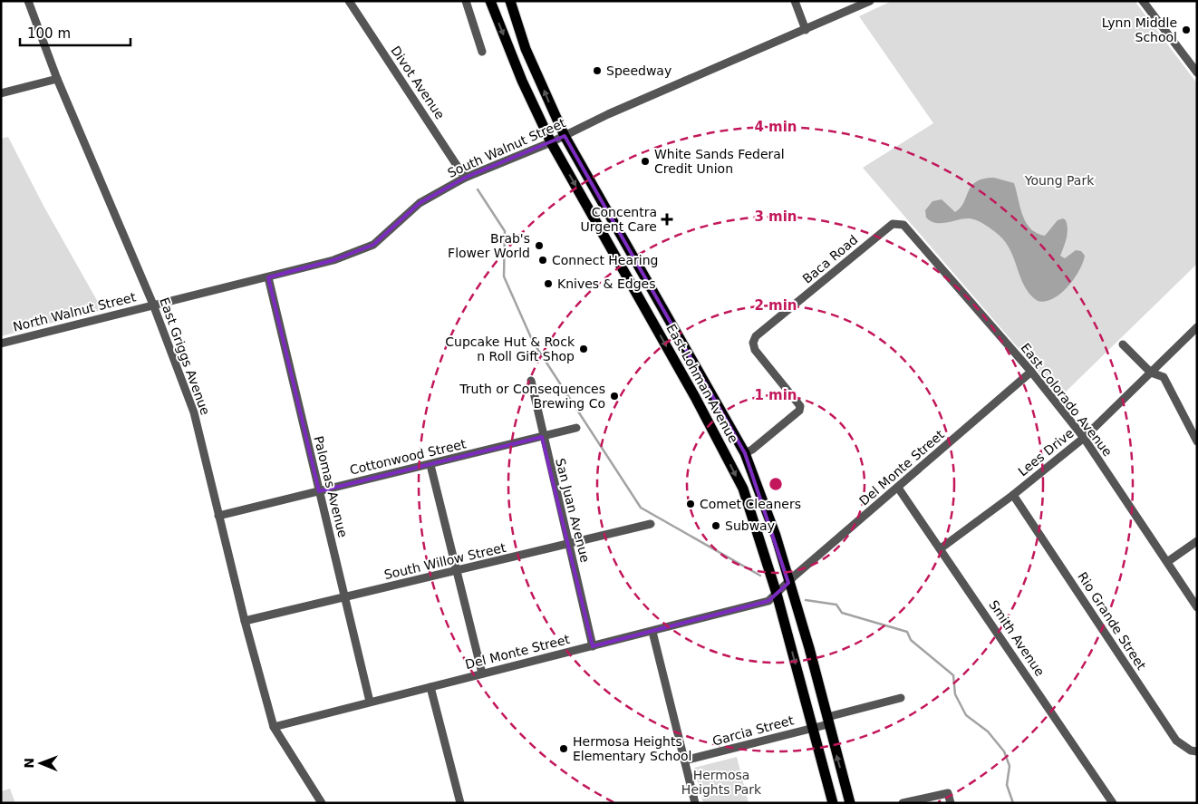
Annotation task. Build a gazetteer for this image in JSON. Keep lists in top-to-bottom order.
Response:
{
  "streets": {
    "main road": ["East Lohman Avenue"],
    "street": [
      "Divot Avenue",
      "South Walnut Street",
      "Baca Road",
      "North Walnut Street",
      "East Griggs Avenue",
      "East Colorado Avenue",
      "Lees Drive",
      "Cottonwood Street",
      "Del Monte Street",
      "Palomas Avenue",
      "San Juan Avenue",
      "South Willow Street",
      "Rio Grande Street",
      "Smith Avenue",
      "Garcia Street"
    ]
  },
  "crossings": [
    ["Divot Avenue", "South Walnut Street"],
    ["South Walnut Street", "North Walnut Street"],
    ["South Walnut Street", "East Griggs Avenue"],
    ["South Walnut Street", "East Lohman Avenue"],
    ["South Walnut Street", "Palomas Avenue"],
    ["Baca Road", "East Lohman Avenue"],
    ["Baca Road", "East Colorado Avenue"],
    ["North Walnut Street", "East Griggs Avenue"],
    ["East Griggs Avenue", "Cottonwood Street"],
    ["East Griggs Avenue", "Del Monte Street"],
    ["East Griggs Avenue", "South Willow Street"],
    ["East Lohman Avenue", "Del Monte Street"],
    ["East Lohman Avenue", "Garcia Street"],
    ["East Colorado Avenue", "Lees Drive"],
    ["East Colorado Avenue", "Del Monte Street"],
    ["Lees Drive", "Rio Grande Street"],
    ["Lees Drive", "Smith Avenue"],
    ["Cottonwood Street", "Palomas Avenue"],
    ["Cottonwood Street", "San Juan Avenue"],
    ["Del Monte Street", "Palomas Avenue"],
    ["Del Monte Street", "San Juan Avenue"],
    ["Del Monte Street", "Smith Avenue"],
    ["Palomas Avenue", "South Willow Street"],
    ["San Juan Avenue", "South Willow Street"]
  ],
  "parks": ["Young Park", "Hermosa Heights Park"],
  "places": {
    "other": [
      "Lynn Middle School",
      "Speedway",
      "White Sands Federal Credit Union",
      "Brab's Flower World",
      "Connect Hearing",
      "Knives & Edges",
      "Cupcake Hut & Rock n Roll Gift Shop",
      "Truth or Consequences Brewing Co",
      "Comet Cleaners",
      "Subway",
      "Hermosa Heights Elementary School"
    ],
    "health": ["Concentra Urgent Care"]
  },
  "scale_bar": "100 m",
  "north": "left",
  "rings": [
    "4 min",
    "3 min",
    "2 min",
    "1 min"
  ]
}
